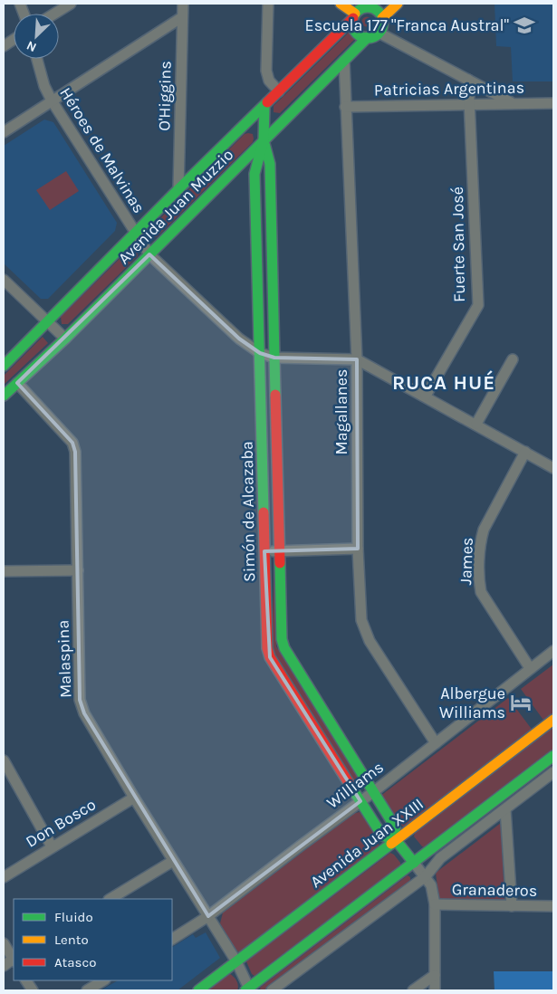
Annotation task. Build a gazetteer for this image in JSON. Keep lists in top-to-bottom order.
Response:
{
  "streets": {
    "street": [
      "Patricias Argentinas",
      "O'Higgins",
      "Héroes de Malvinas",
      "Avenida Juan Muzzio",
      "Fuerte San José",
      "Magallanes",
      "Simón de Alcazaba",
      "James",
      "Malaspina",
      "Williams",
      "Don Bosco",
      "Avenida Juan XXIII",
      "Granaderos"
    ]
  },
  "crossings": [
    ["Patricias Argentinas", "Fuerte San José"],
    ["Patricias Argentinas", "Magallanes"],
    ["O'Higgins", "Avenida Juan Muzzio"],
    ["Héroes de Malvinas", "Avenida Juan Muzzio"],
    ["Héroes de Malvinas", "Fuerte San José"],
    ["Héroes de Malvinas", "Magallanes"],
    ["Héroes de Malvinas", "Simón de Alcazaba"],
    ["Héroes de Malvinas", "James"],
    ["Avenida Juan Muzzio", "Magallanes"],
    ["Avenida Juan Muzzio", "Simón de Alcazaba"],
    ["Avenida Juan Muzzio", "Malaspina"],
    ["Magallanes", "Williams"],
    ["Simón de Alcazaba", "Williams"],
    ["Simón de Alcazaba", "Avenida Juan XXIII"],
    ["Simón de Alcazaba", "Granaderos"],
    ["James", "Williams"],
    ["Malaspina", "Williams"],
    ["Malaspina", "Don Bosco"],
    ["Malaspina", "Avenida Juan XXIII"]
  ],
  "districts": ["RUCA HUÉ"],
  "places": {
    "school or university": ["Escuela 177 \"Franca Austral\""],
    "hotel": ["Albergue Williams"]
  },
  "legend": ["Fluido", "Lento", "Atasco"],
  "north": "bottom left"
}
